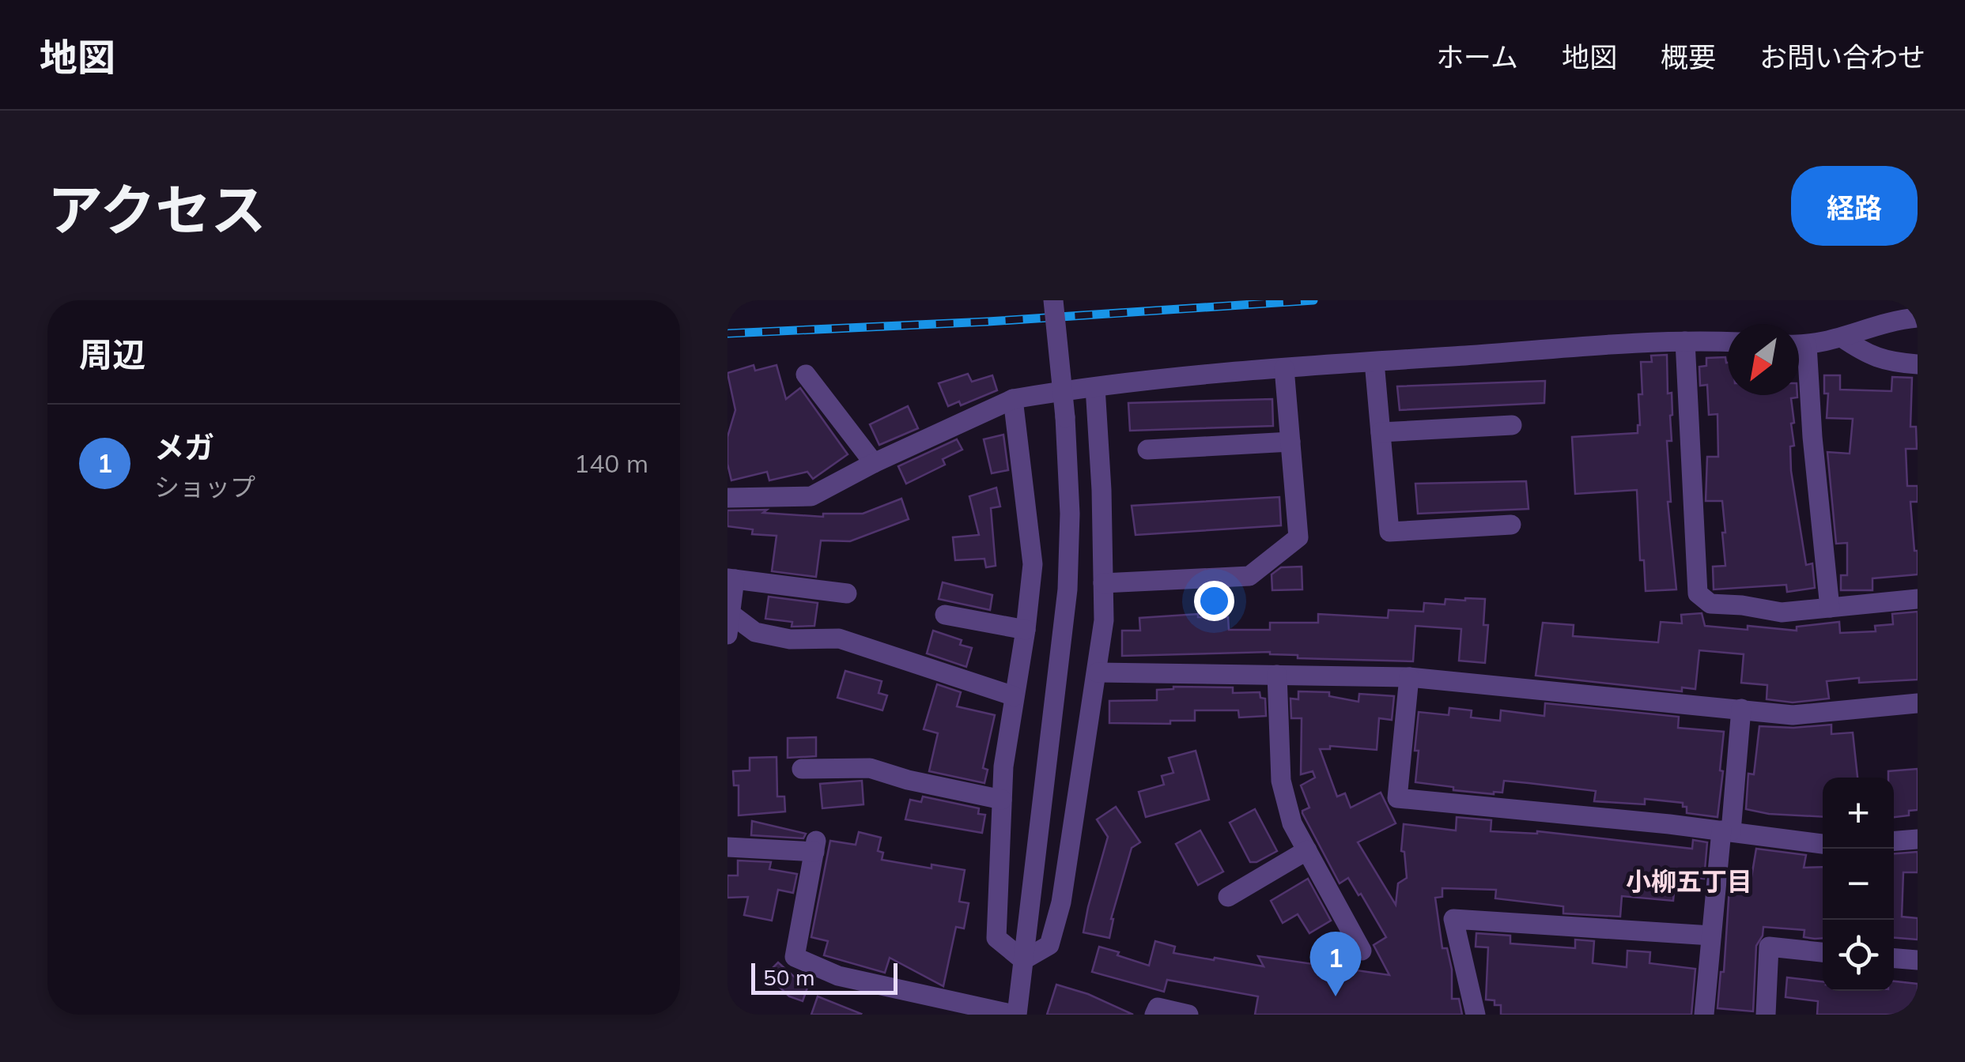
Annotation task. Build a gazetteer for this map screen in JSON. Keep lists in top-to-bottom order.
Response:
{
  "districts": ["小柳五丁目"],
  "scale_bar": "50 m",
  "north": "bottom left",
  "page": {
    "header": "地図",
    "nav": [
      "ホーム",
      "地図",
      "概要",
      "お問い合わせ"
    ],
    "title": "アクセス",
    "buttons": "経路",
    "heading": "周辺",
    "list": [
      {
        "mark": "1",
        "name": "メガ",
        "note": "ショップ",
        "value": "140 m"
      }
    ],
    "map_buttons": ["+", "−"],
    "pins": "1",
    "scale": "50 m"
  }
}
